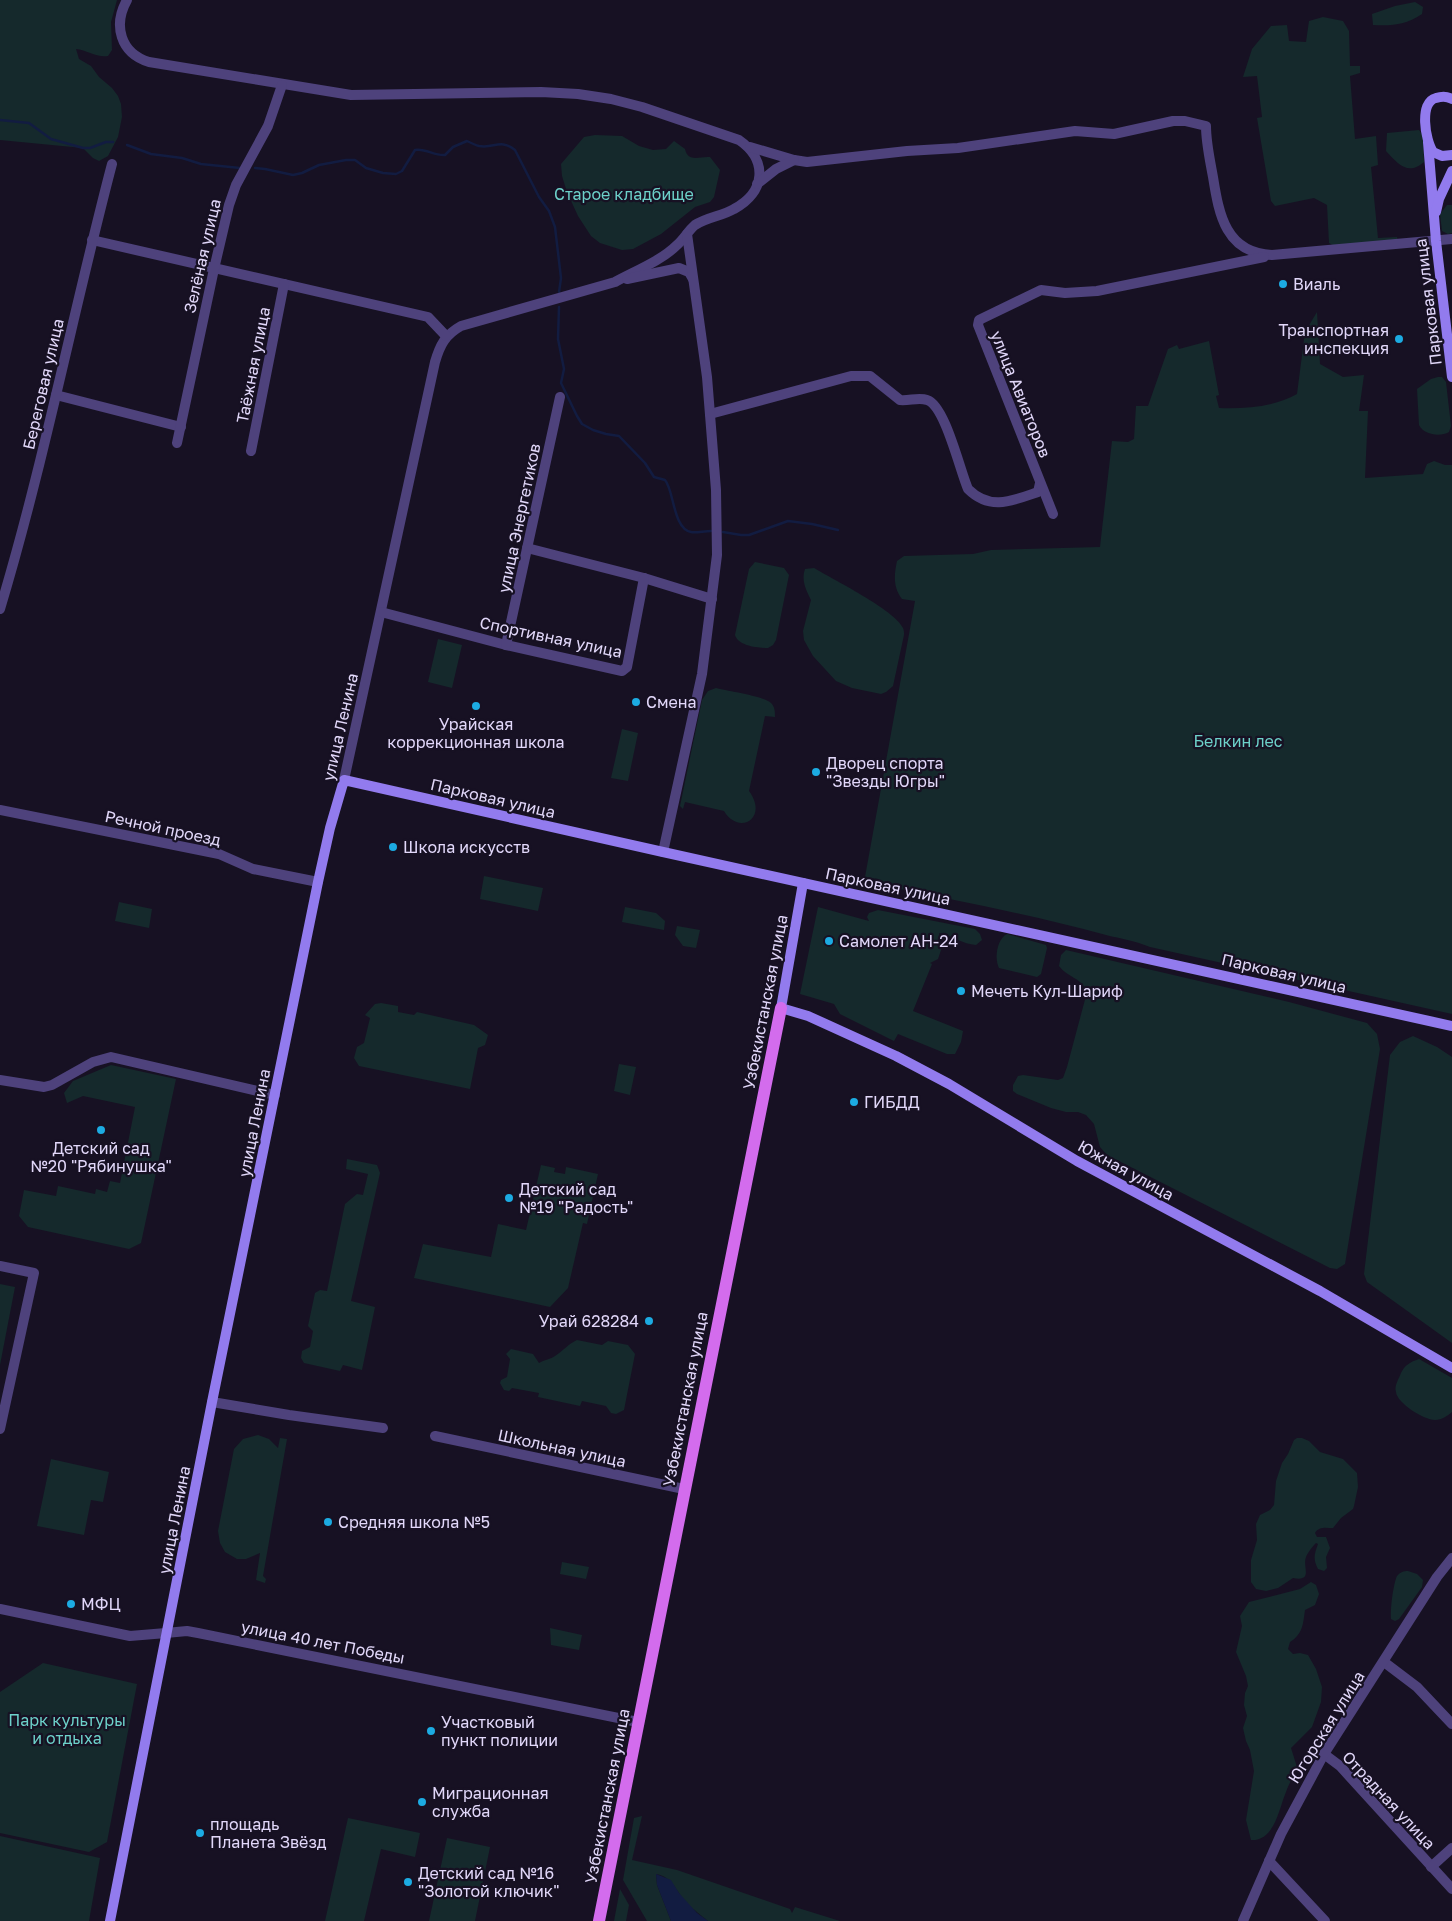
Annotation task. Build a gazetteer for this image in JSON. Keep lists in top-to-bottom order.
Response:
{
  "streets": {
    "main road": [
      "Парковая улица",
      "улица Ленина",
      "Узбекистанская улица",
      "Южная улица"
    ],
    "street": [
      "Зелёная улица",
      "Таёжная улица",
      "Береговая улица",
      "улица Авиаторов",
      "улица Энергетиков",
      "Спортивная улица",
      "Речной проезд",
      "Школьная улица",
      "улица 40 лет Победы",
      "Югорская улица",
      "Отрадная улица"
    ]
  },
  "crossings": [
    ["Парковая улица", "улица Ленина"],
    ["Парковая улица", "Узбекистанская улица"],
    ["улица Энергетиков", "Спортивная улица"],
    ["Спортивная улица", "улица Ленина"],
    ["улица Ленина", "Речной проезд"],
    ["улица Ленина", "улица 40 лет Победы"],
    ["Узбекистанская улица", "Южная улица"],
    ["Узбекистанская улица", "Школьная улица"],
    ["Узбекистанская улица", "улица 40 лет Победы"],
    ["Югорская улица", "Отрадная улица"]
  ],
  "parks": ["Старое кладбище", "Белкин лес", "Парк культуры и отдыха"],
  "places": [
    "Виаль",
    "Транспортная инспекция",
    "Смена",
    "Урайская коррекционная школа",
    "Дворец спорта \"Звезды Югры\"",
    "Школа искусств",
    "Самолет АН-24",
    "Мечеть Кул-Шариф",
    "ГИБДД",
    "Детский сад №20 \"Рябинушка\"",
    "Детский сад №19 \"Радость\"",
    "Урай 628284",
    "Средняя школа №5",
    "МФЦ",
    "Участковый пункт полиции",
    "Миграционная служба",
    "площадь Планета Звёзд",
    "Детский сад №16 \"Золотой ключик\""
  ]
}
